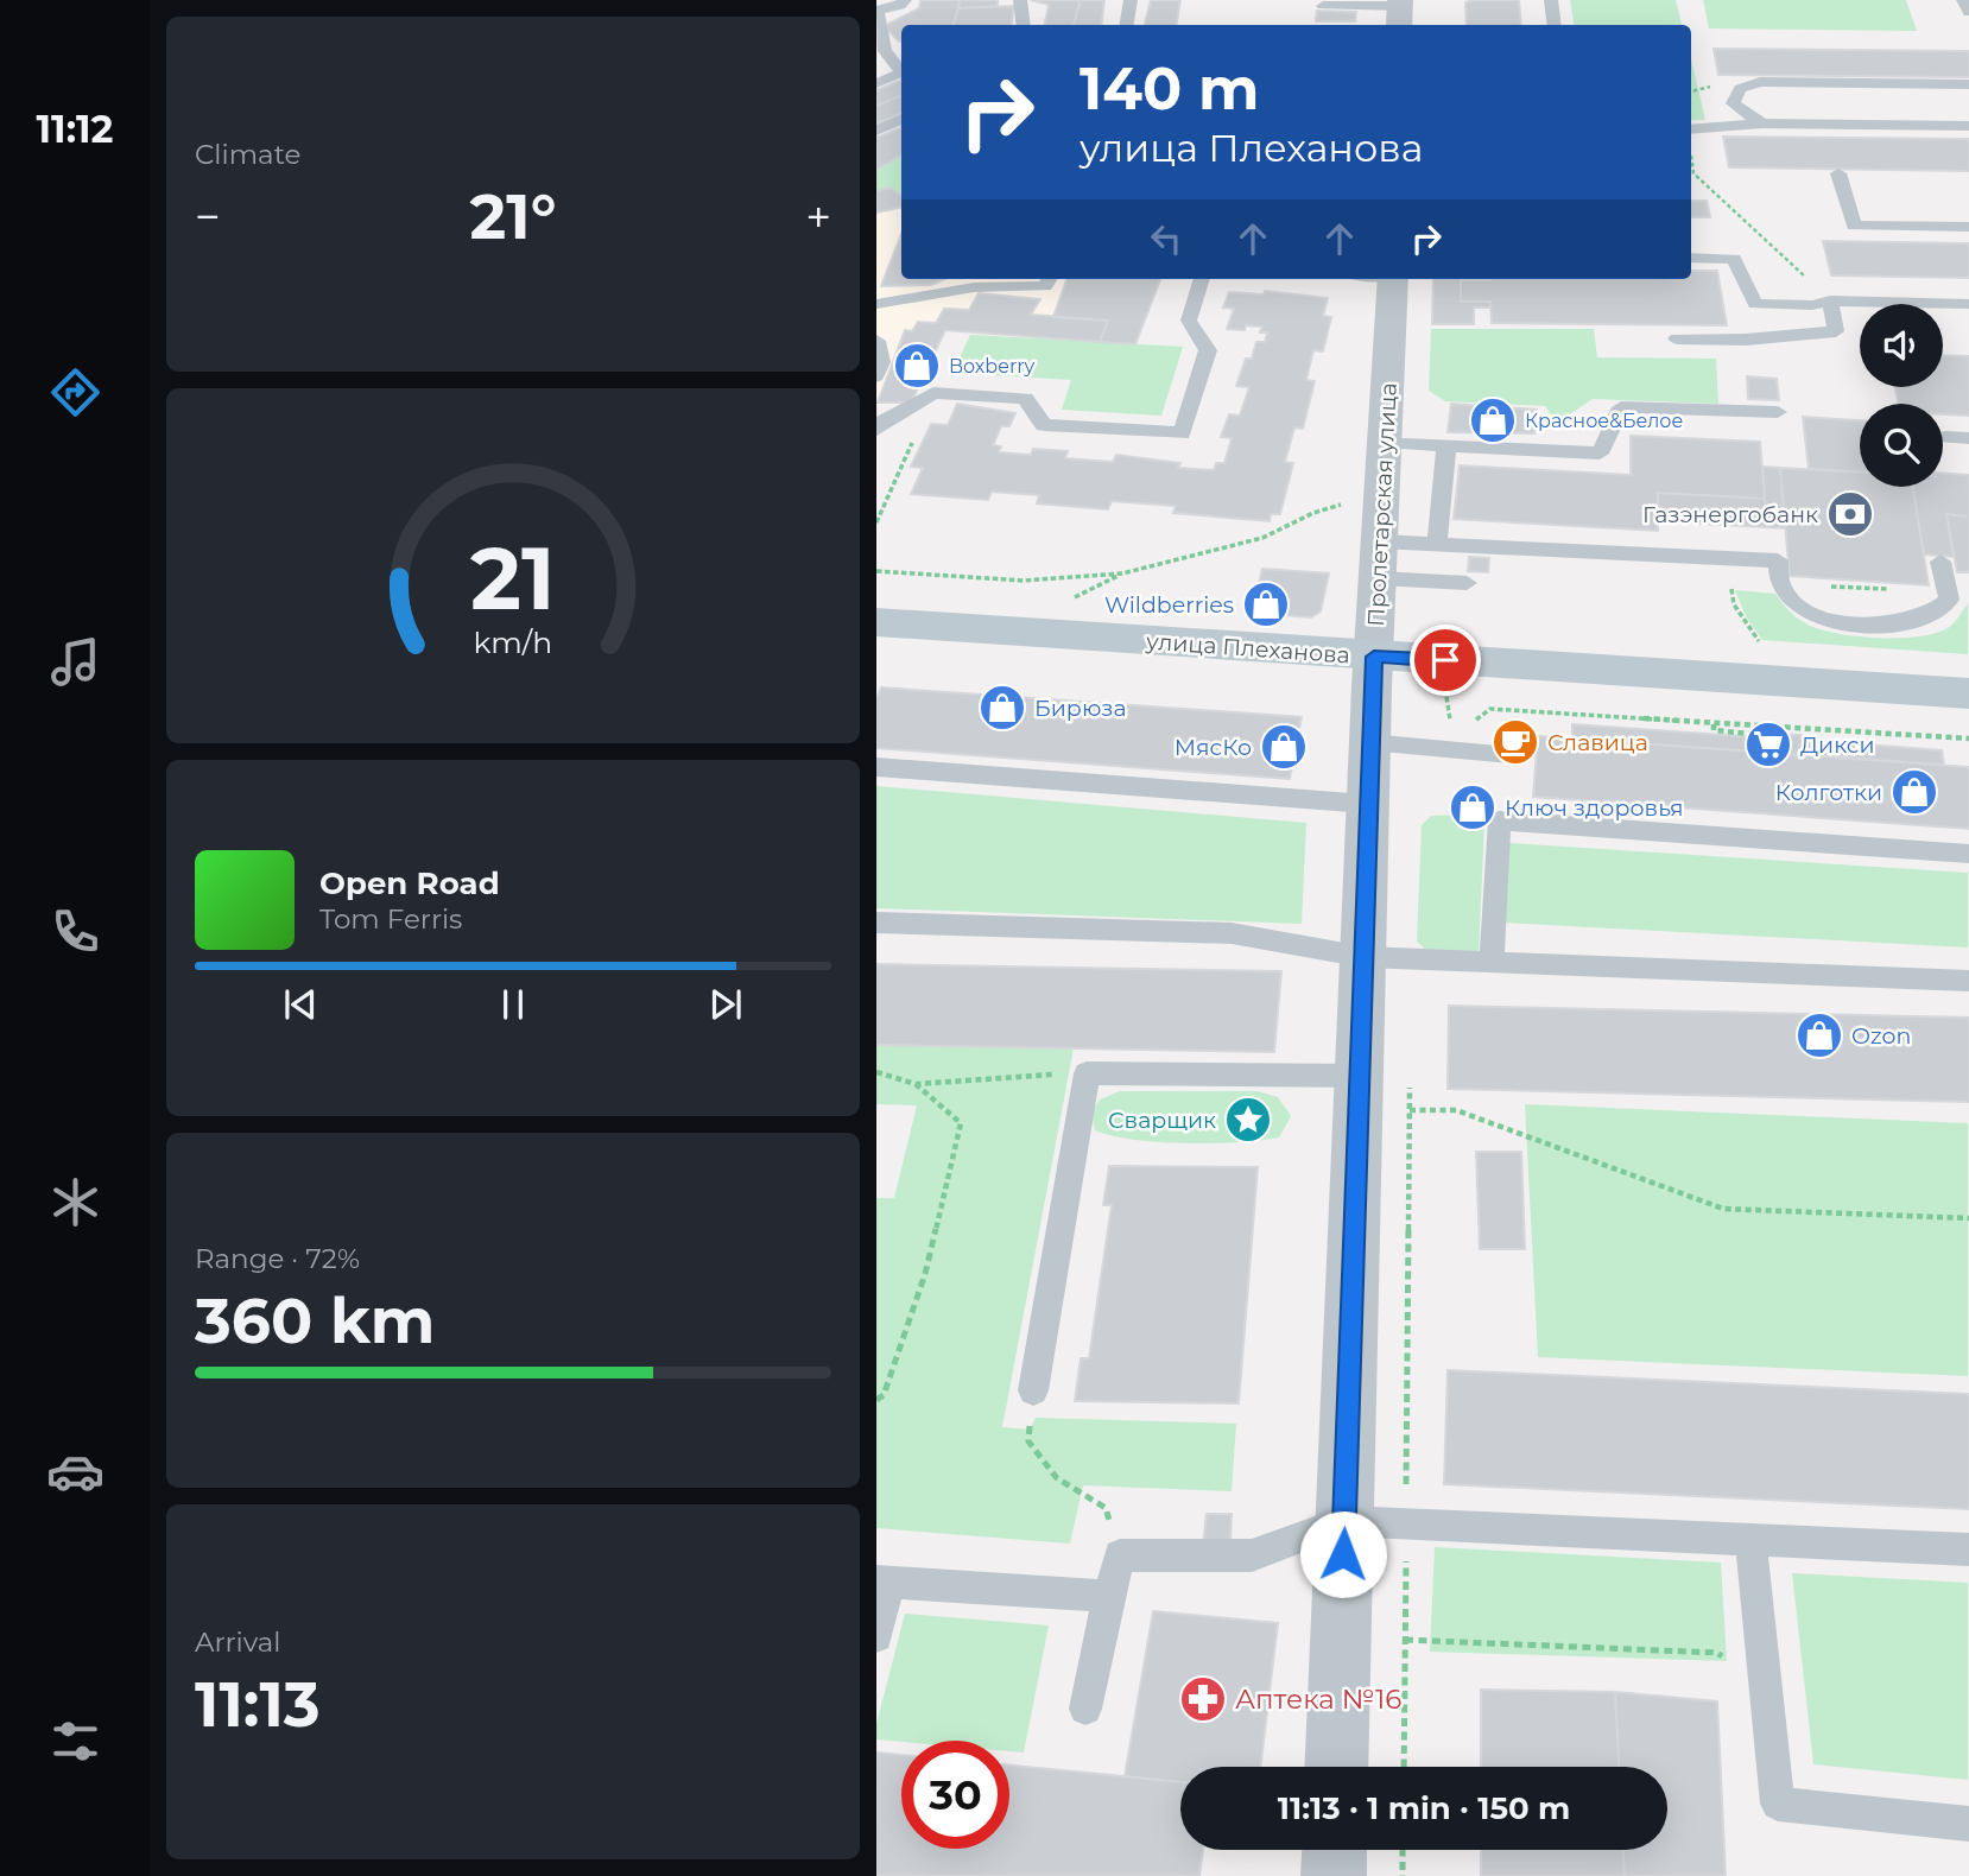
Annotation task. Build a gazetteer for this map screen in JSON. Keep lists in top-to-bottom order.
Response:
{
  "streets": {
    "main road": ["улица Плеханова"],
    "street": ["Пролетарская улица"]
  },
  "crossings": [
    ["Пролетарская улица", "улица Плеханова"]
  ],
  "places": {
    "shop": [
      "Boxberry",
      "Красное&Белое",
      "Wildberries",
      "Бирюза",
      "МясКо",
      "Колготки",
      "Ключ здоровья",
      "Ozon"
    ],
    "bank": ["Газэнергобанк"],
    "cafe": ["Славица"],
    "supermarket": ["Дикси"],
    "place": ["Сварщик"],
    "pharmacy": ["Аптека №16"]
  },
  "page": {
    "tabs": "11:12",
    "tile": [
      "Climate",
      ["Range · 72%", "360 km"],
      ["Arrival", "11:13"]
    ],
    "turn": ["140 m", "улица Плеханова"],
    "heat": ["−", "21°", "+"],
    "song": ["Open Road", "Tom Ferris"],
    "limit": "30",
    "trip": "11:13 · 1 min · 150 m",
    "gauge": ["21", "km/h"]
  }
}
